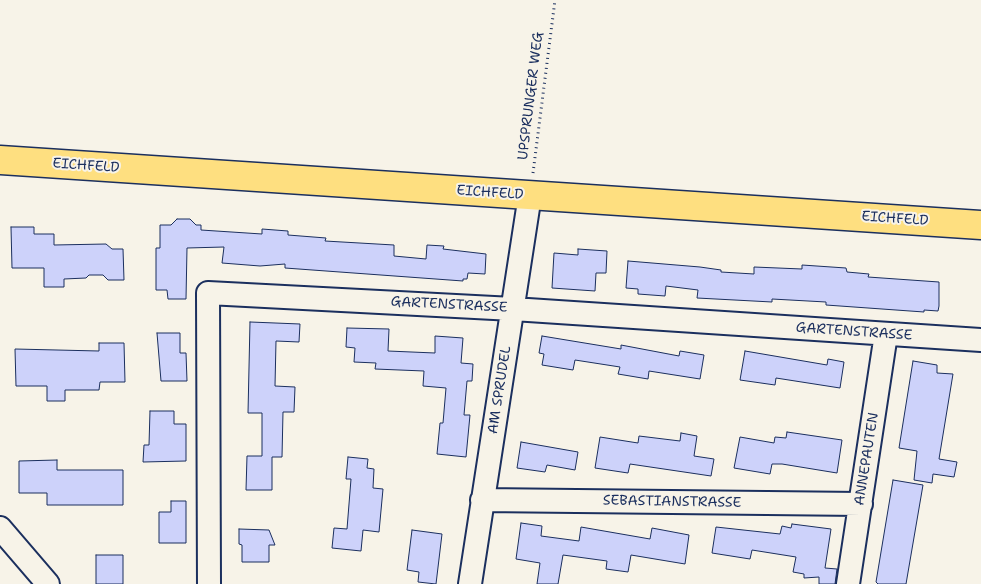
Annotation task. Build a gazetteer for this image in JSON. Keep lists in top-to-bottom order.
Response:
{
  "streets": {
    "main road": ["EICHFELD"],
    "street": [
      "GARTENSTRASSE",
      "AM SPRUDEL",
      "ANNEPAUTEN",
      "SEBASTIANSTRASSE"
    ],
    "path": ["UPSPRUNGER WEG"]
  },
  "crossings": [
    ["UPSPRUNGER WEG", "EICHFELD"],
    ["UPSPRUNGER WEG", "AM SPRUDEL"],
    ["EICHFELD", "AM SPRUDEL"],
    ["GARTENSTRASSE", "AM SPRUDEL"],
    ["GARTENSTRASSE", "ANNEPAUTEN"],
    ["AM SPRUDEL", "SEBASTIANSTRASSE"],
    ["ANNEPAUTEN", "SEBASTIANSTRASSE"]
  ]
}
